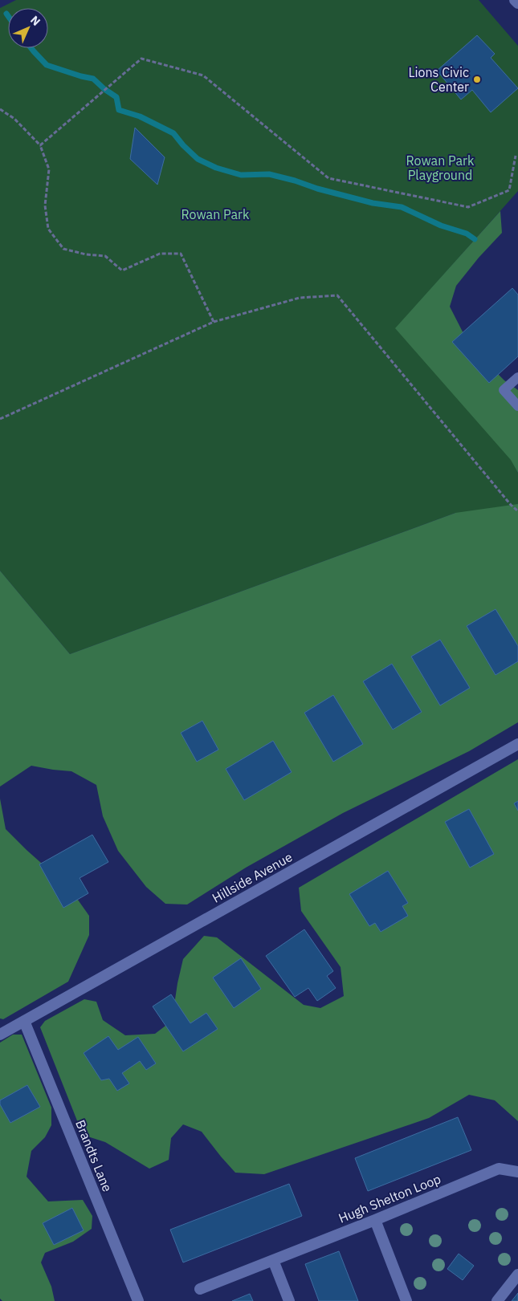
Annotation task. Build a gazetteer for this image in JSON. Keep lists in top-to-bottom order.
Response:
{
  "streets": {
    "street": ["Hillside Avenue", "Brandts Lane", "Hugh Shelton Loop"]
  },
  "crossings": [
    ["Hillside Avenue", "Brandts Lane"]
  ],
  "parks": ["Rowan Park Playground", "Rowan Park"],
  "places": ["Lions Civic Center"],
  "north": "top right"
}
